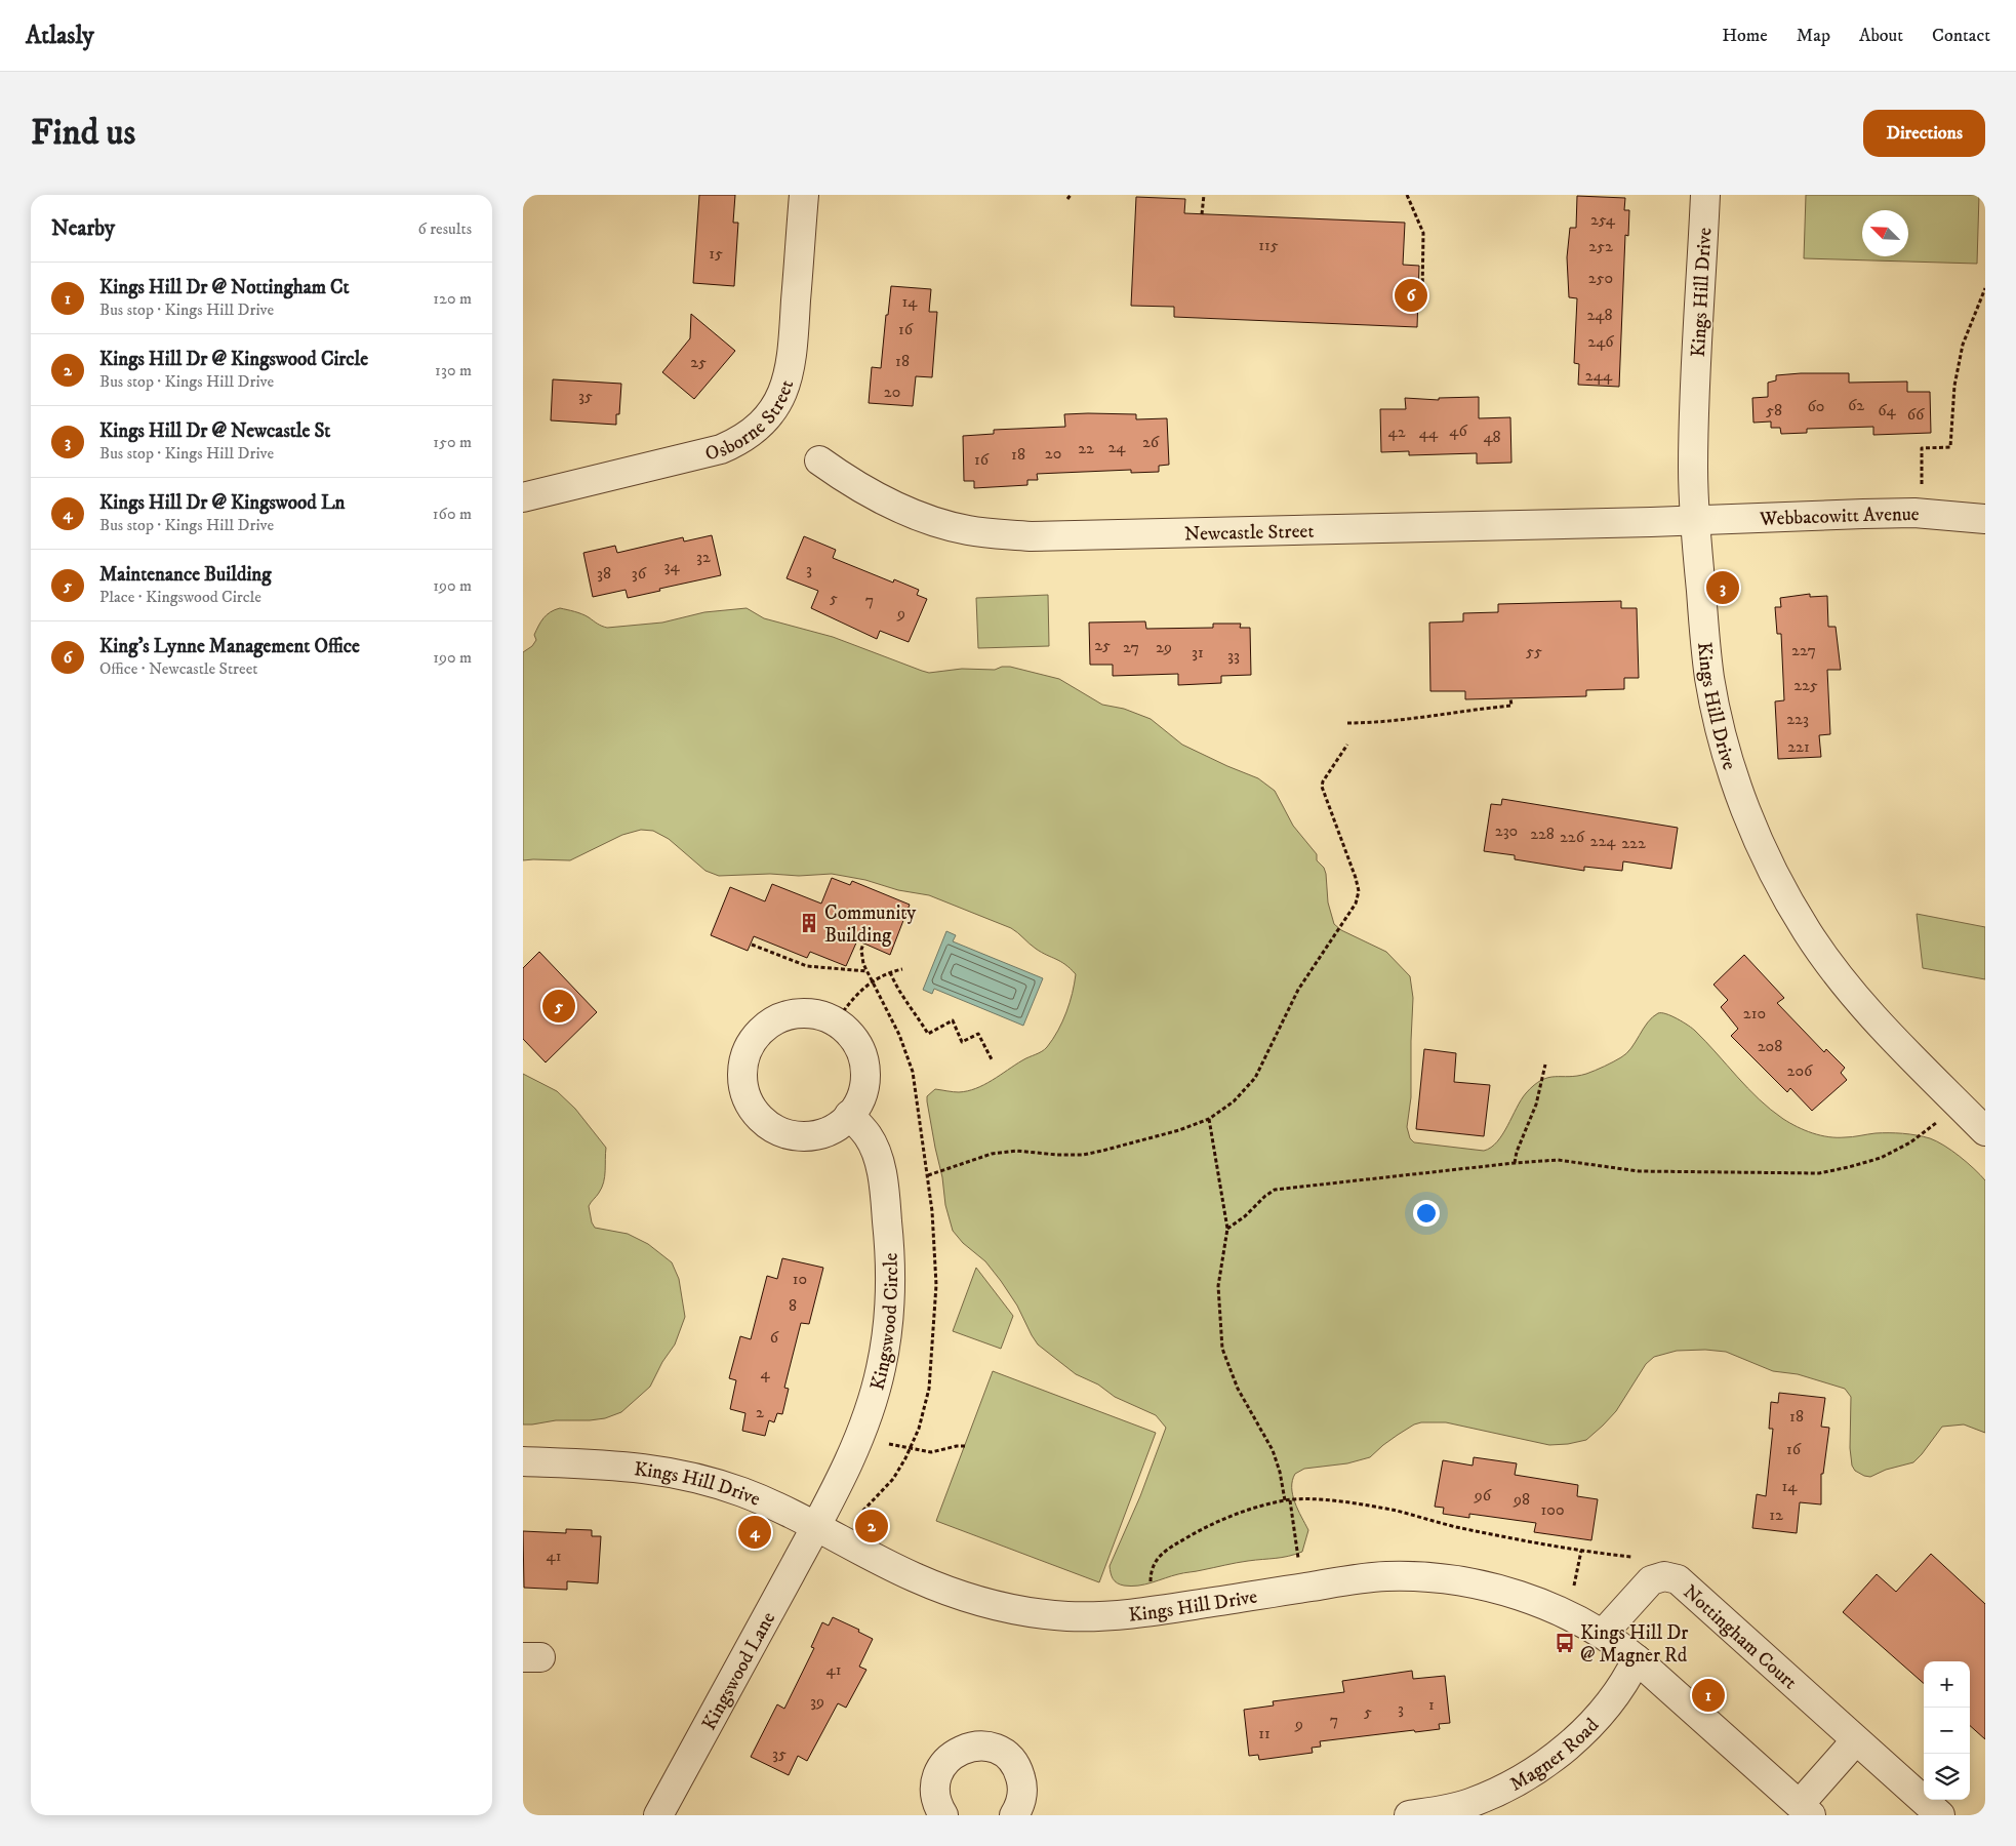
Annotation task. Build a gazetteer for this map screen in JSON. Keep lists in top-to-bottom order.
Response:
{
  "streets": {
    "street": [
      "Kings Hill Drive",
      "Osborne Street",
      "Webbacowitt Avenue",
      "Newcastle Street",
      "Kingswood Circle",
      "Nottingham Court",
      "Kingswood Lane",
      "Magner Road"
    ]
  },
  "crossings": [
    ["Kings Hill Drive", "Webbacowitt Avenue"],
    ["Kings Hill Drive", "Newcastle Street"],
    ["Kings Hill Drive", "Kingswood Circle"],
    ["Kings Hill Drive", "Kingswood Lane"],
    ["Kings Hill Drive", "Magner Road"],
    ["Webbacowitt Avenue", "Newcastle Street"],
    ["Kingswood Circle", "Kingswood Lane"]
  ],
  "places": {
    "building": ["Community Building"],
    "bus stop": ["Kings Hill Dr @ Magner Rd"]
  },
  "house_numbers": [
    "254",
    "115",
    "252",
    "15",
    "250",
    "14",
    "248",
    "16",
    "246",
    "18",
    "25",
    "244",
    "20",
    "35",
    "62",
    "60",
    "58",
    "64",
    "66",
    "46",
    "42",
    "44",
    "48",
    "26",
    "24",
    "22",
    "20",
    "18",
    "16",
    "32",
    "34",
    "3",
    "38",
    "36",
    "5",
    "7",
    "9",
    "25",
    "27",
    "29",
    "227",
    "55",
    "31",
    "33",
    "225",
    "223",
    "221",
    "230",
    "228",
    "226",
    "224",
    "222",
    "210",
    "208",
    "206",
    "10",
    "8",
    "6",
    "4",
    "2",
    "18",
    "16",
    "14",
    "96",
    "98",
    "100",
    "12",
    "41",
    "41",
    "39",
    "1",
    "3",
    "5",
    "7",
    "9",
    "11",
    "35"
  ],
  "north": "top left",
  "page": {
    "header": "Atlasly",
    "nav": [
      "Home",
      "Map",
      "About",
      "Contact"
    ],
    "buttons": "Directions",
    "title": "Find us",
    "heading": ["Nearby", "6 results"],
    "list": [
      {
        "mark": "1",
        "name": "Kings Hill Dr @ Nottingham Ct",
        "note": "Bus stop · Kings Hill Drive",
        "value": "120 m"
      },
      {
        "mark": "2",
        "name": "Kings Hill Dr @ Kingswood Circle",
        "note": "Bus stop · Kings Hill Drive",
        "value": "130 m"
      },
      {
        "mark": "3",
        "name": "Kings Hill Dr @ Newcastle St",
        "note": "Bus stop · Kings Hill Drive",
        "value": "150 m"
      },
      {
        "mark": "4",
        "name": "Kings Hill Dr @ Kingswood Ln",
        "note": "Bus stop · Kings Hill Drive",
        "value": "160 m"
      },
      {
        "mark": "5",
        "name": "Maintenance Building",
        "note": "Place · Kingswood Circle",
        "value": "190 m"
      },
      {
        "mark": "6",
        "name": "King's Lynne Management Office",
        "note": "Office · Newcastle Street",
        "value": "190 m"
      }
    ],
    "pins": [
      "6",
      "3",
      "5",
      "2",
      "4",
      "1"
    ],
    "map_buttons": ["+", "−"]
  }
}
